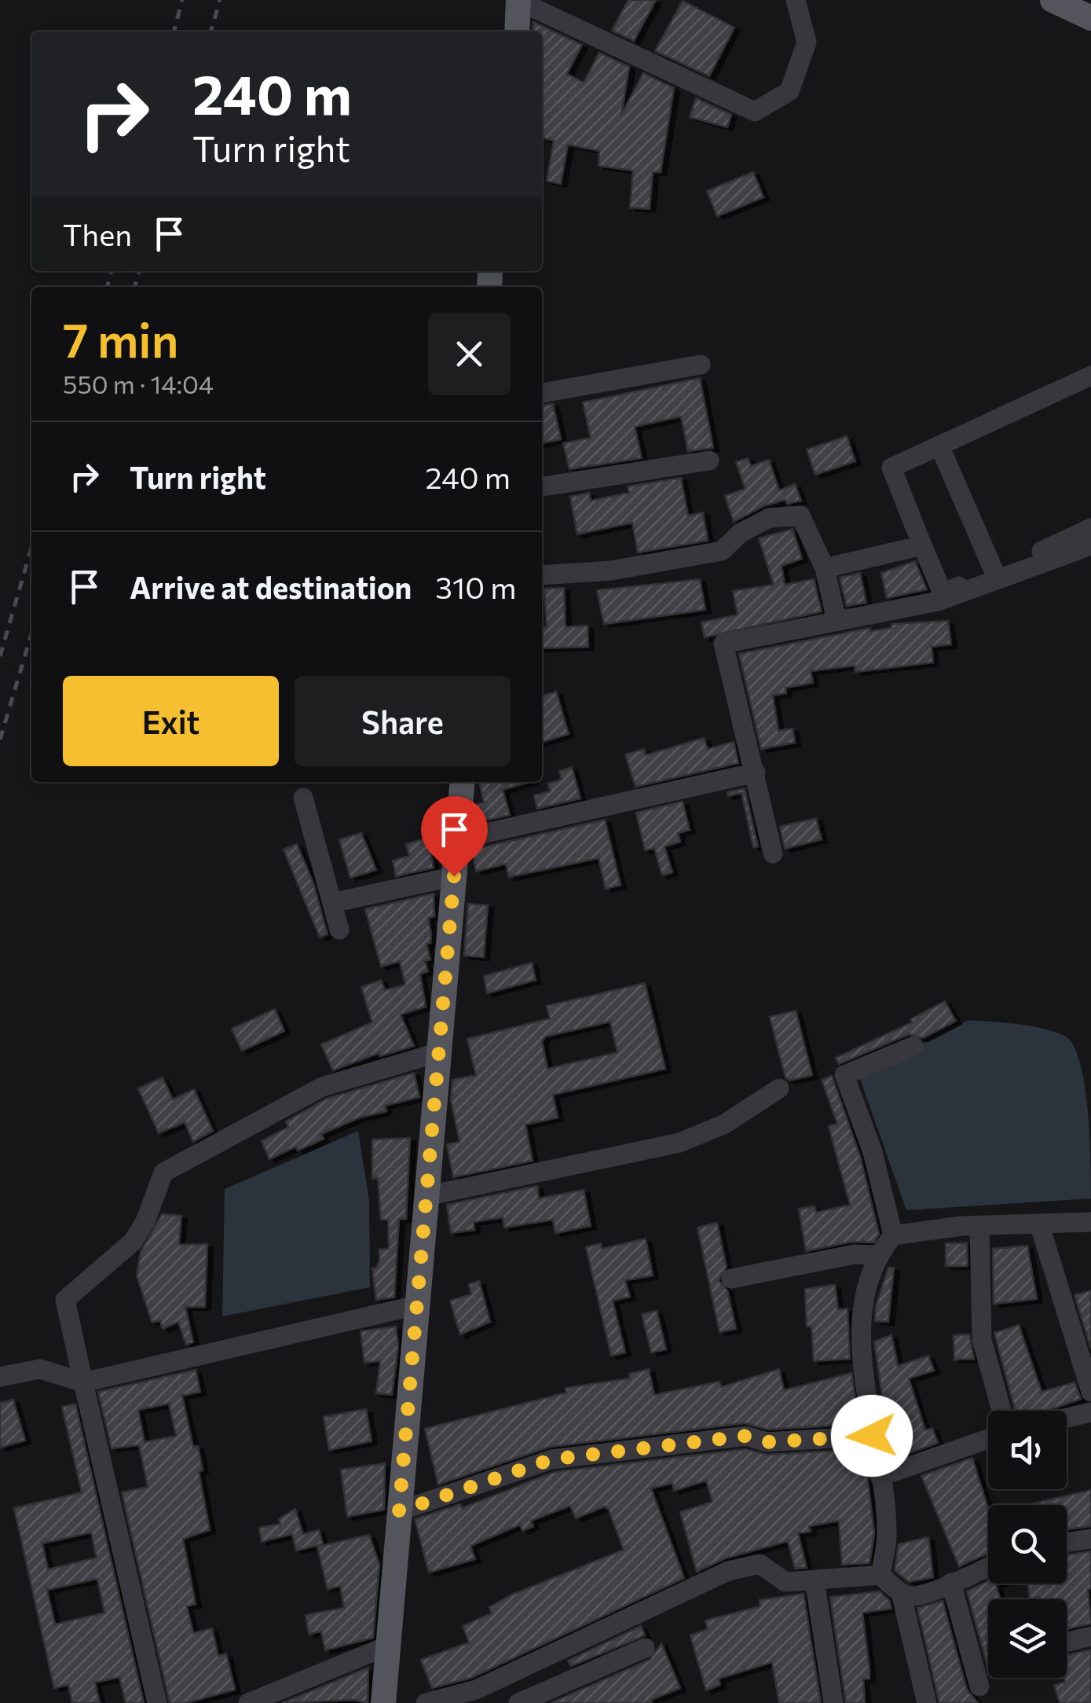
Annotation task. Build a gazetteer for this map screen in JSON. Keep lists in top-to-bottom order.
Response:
{
  "page": {
    "turn": ["240 m", "Turn right"],
    "then": "Then",
    "heading": ["7 min", "550 m · 14:04"],
    "list": [
      {
        "name": "Turn right",
        "value": "240 m"
      },
      {
        "name": "Arrive at destination",
        "value": "310 m"
      }
    ],
    "buttons": ["Exit", "Share"]
  }
}
